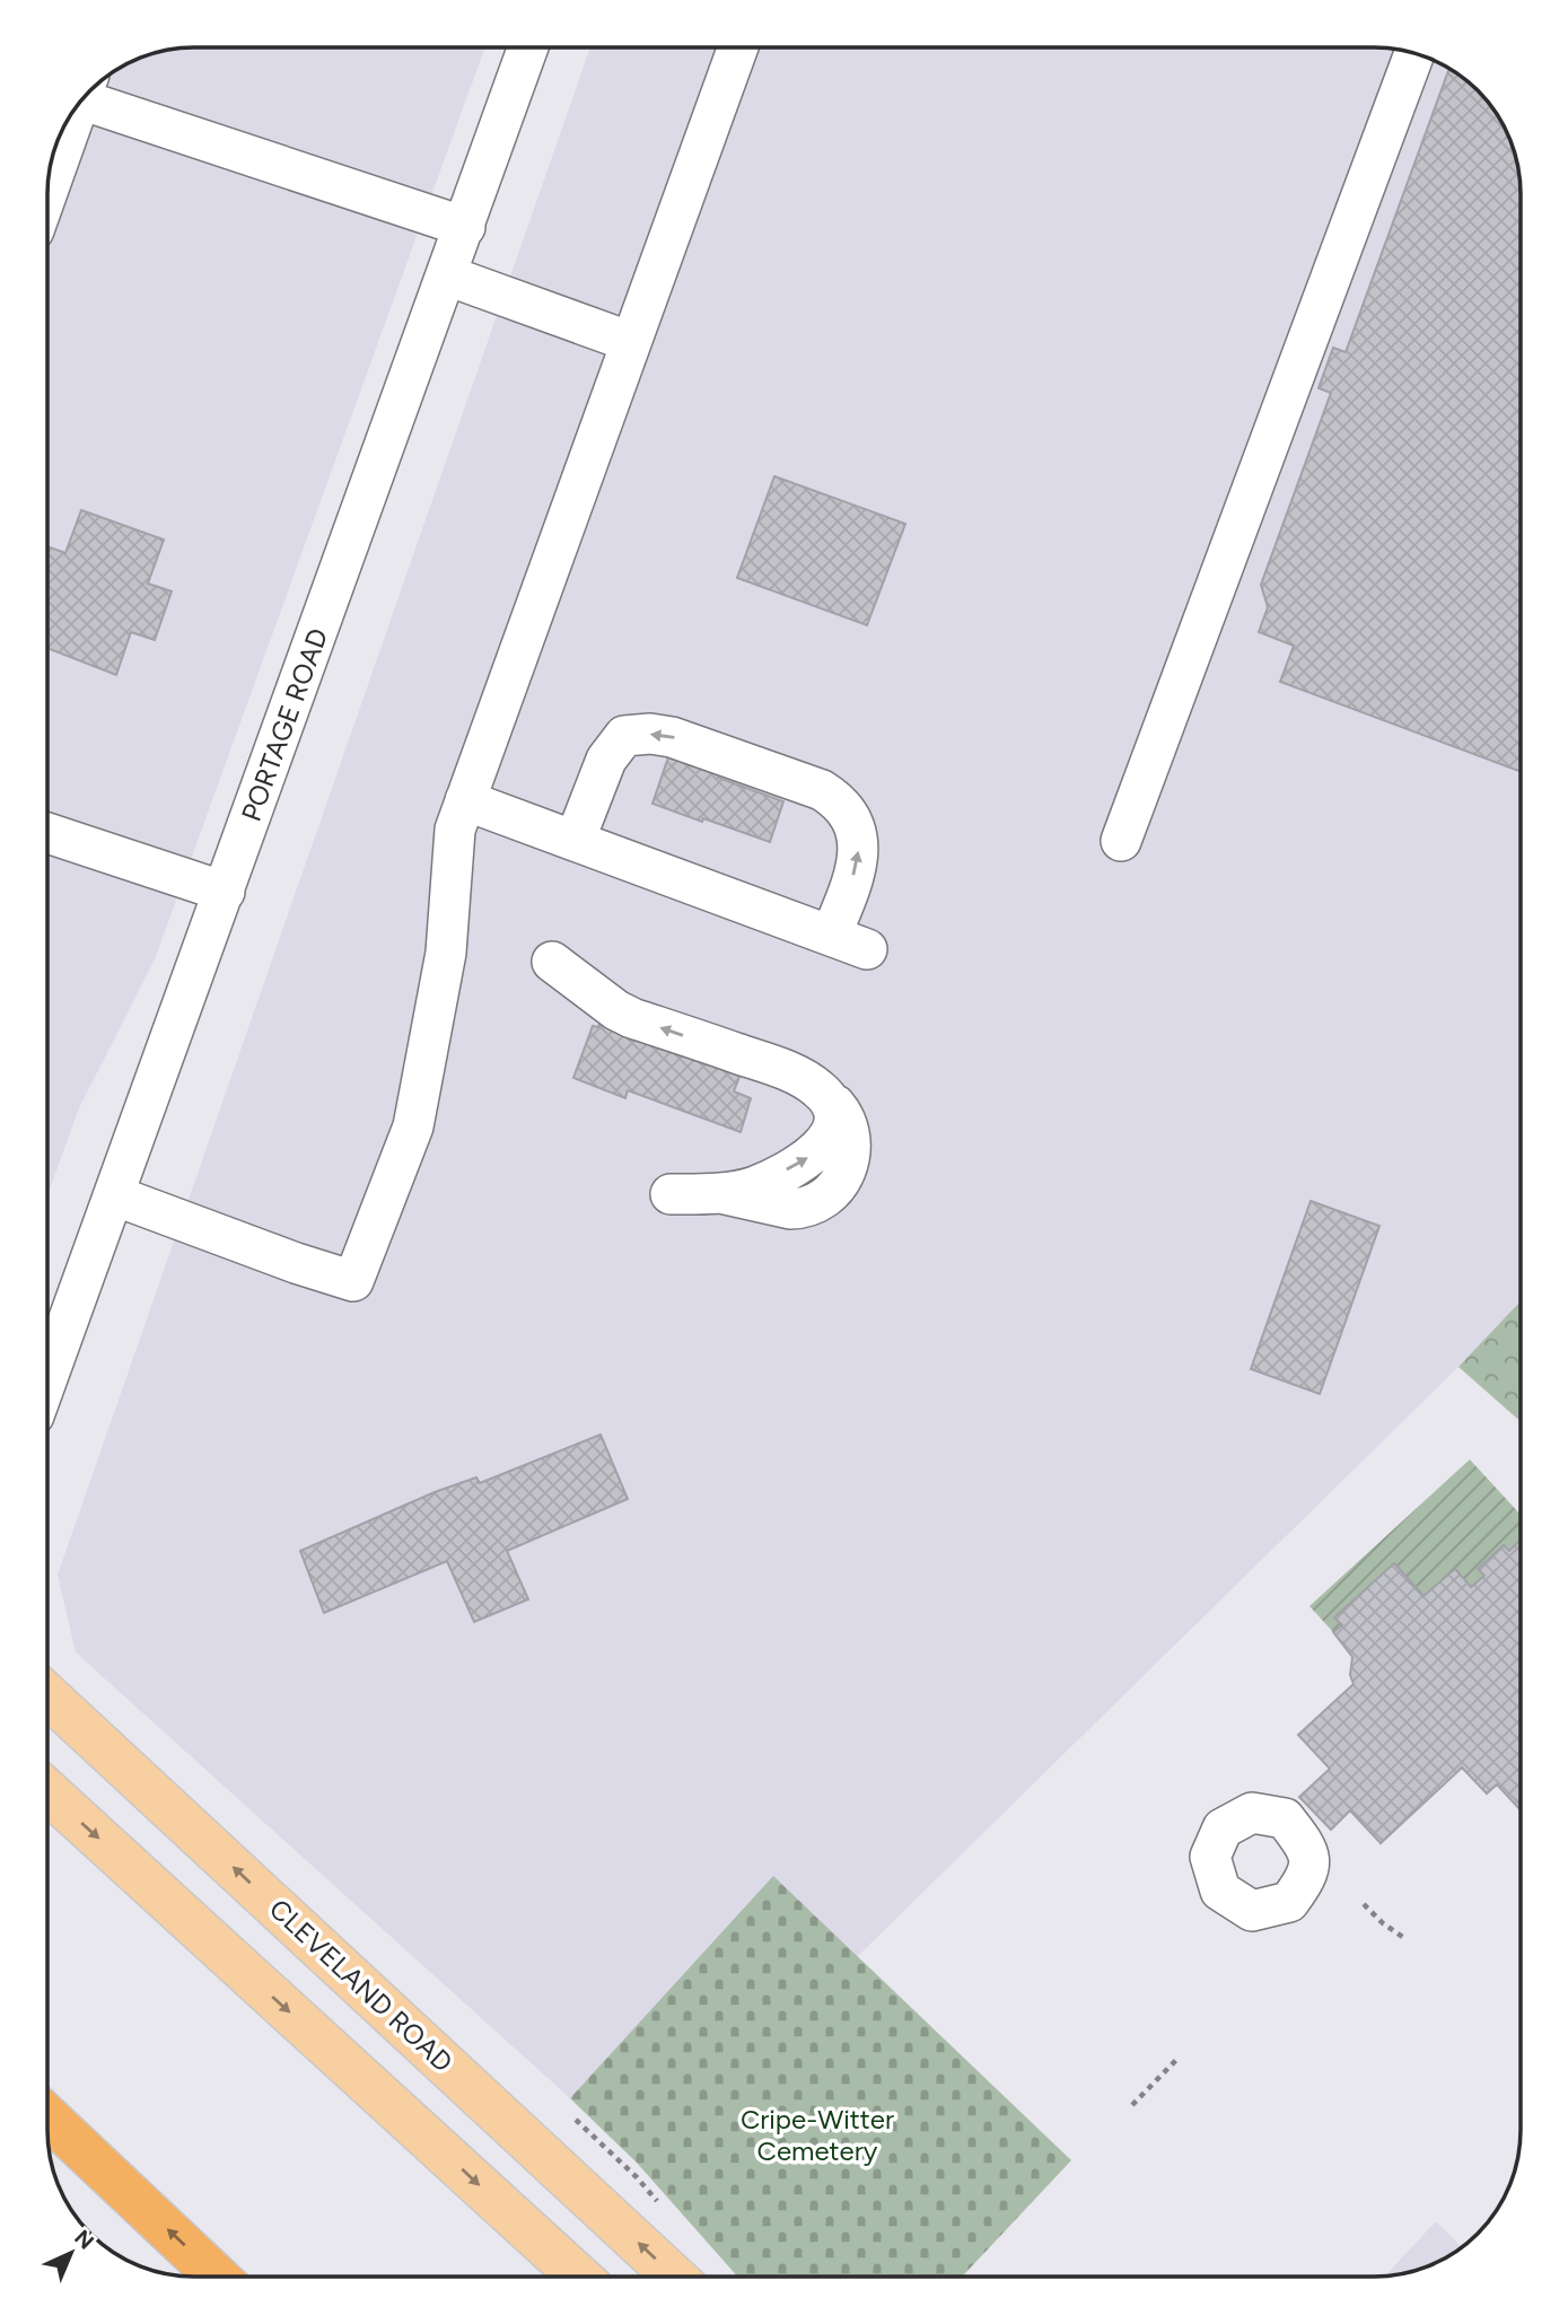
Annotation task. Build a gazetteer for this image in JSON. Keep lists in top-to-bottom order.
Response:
{
  "streets": {
    "main road": ["CLEVELAND ROAD"],
    "street": ["PORTAGE ROAD"]
  },
  "parks": ["Cripe-Witter Cemetery"],
  "north": "top right"
}
